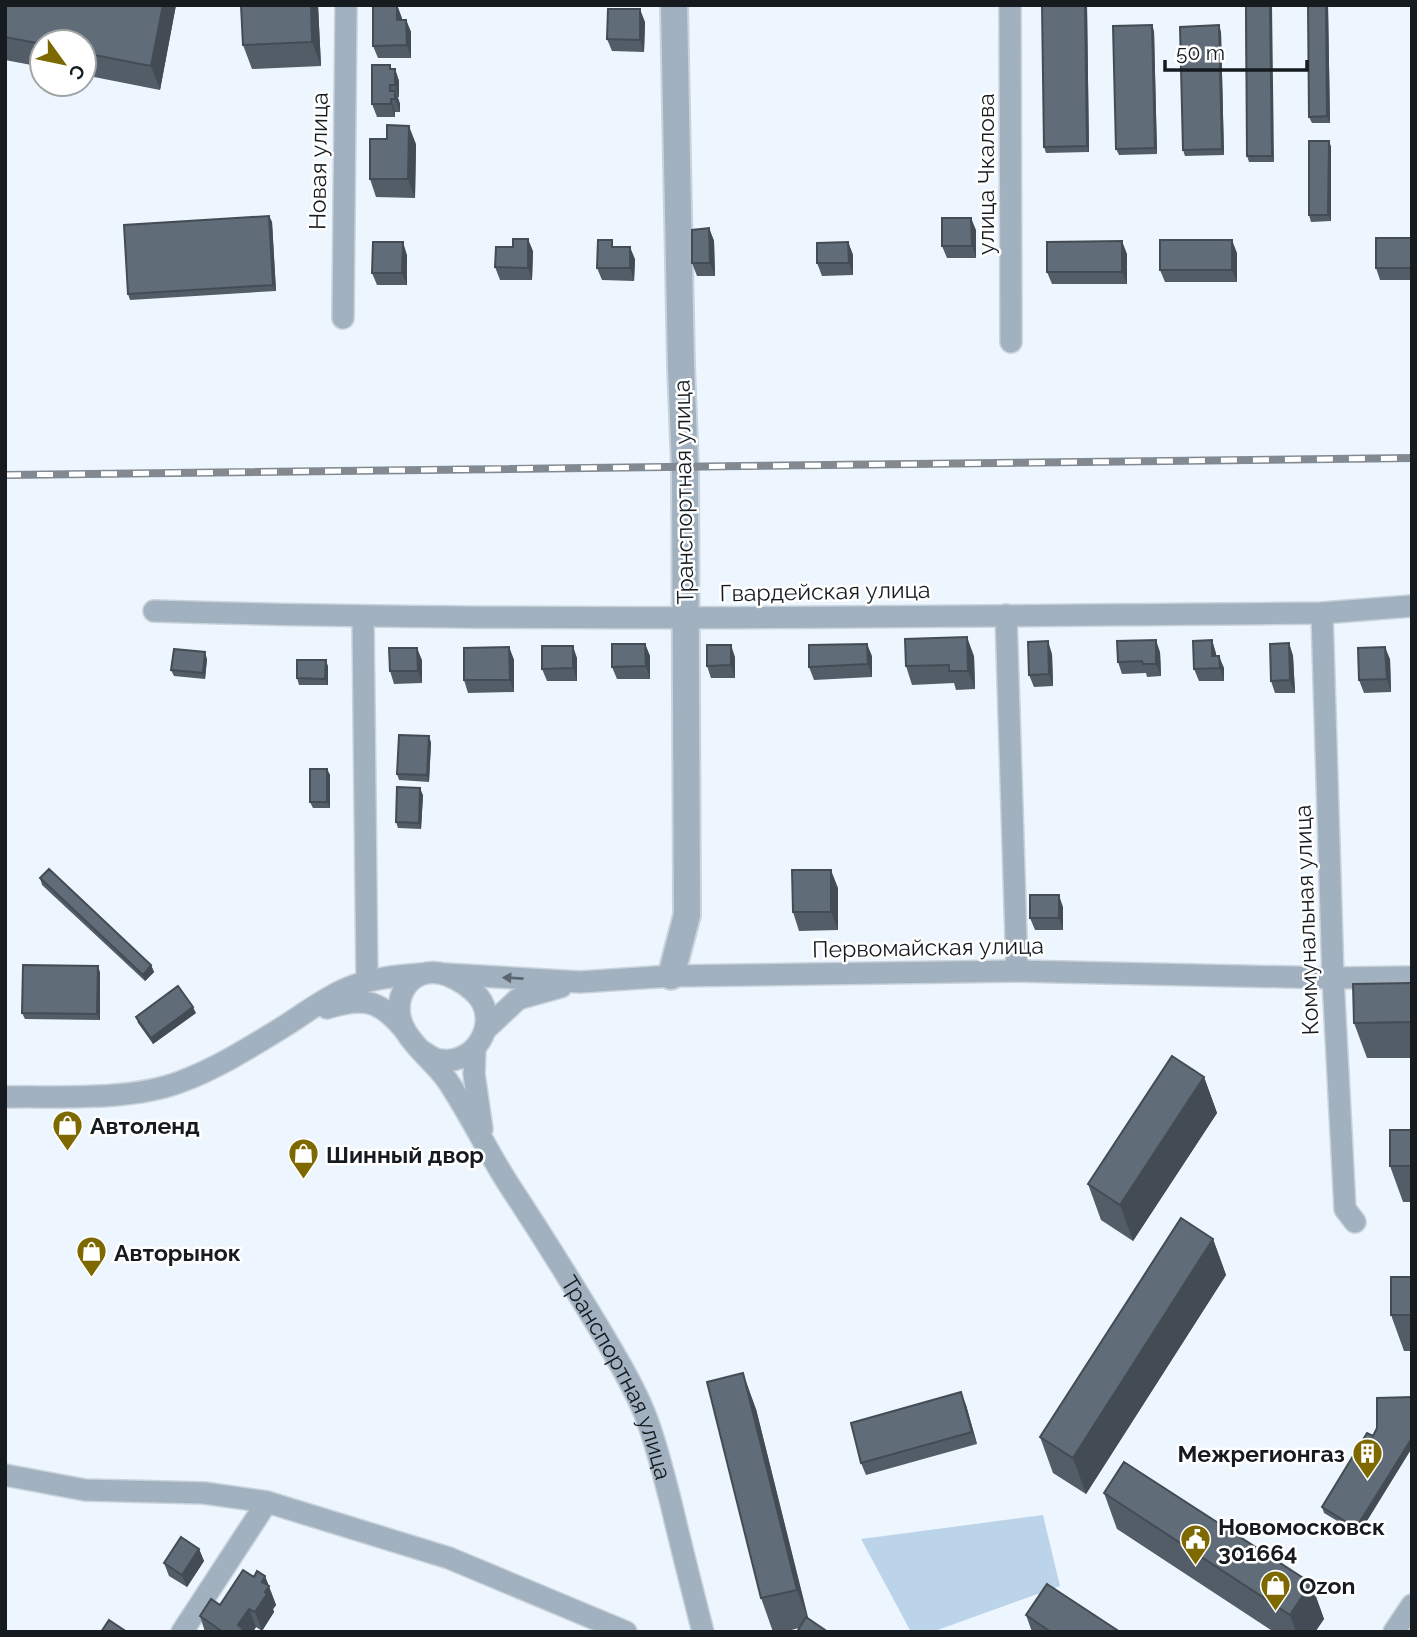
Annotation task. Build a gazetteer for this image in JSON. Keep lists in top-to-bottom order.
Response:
{
  "streets": {
    "street": [
      "Новая улица",
      "улица Чкалова",
      "Транспортная улица",
      "Гвардейская улица",
      "Коммунальная улица",
      "Первомайская улица"
    ]
  },
  "crossings": [
    ["Транспортная улица", "Гвардейская улица"],
    ["Транспортная улица", "Первомайская улица"],
    ["Гвардейская улица", "Коммунальная улица"],
    ["Коммунальная улица", "Первомайская улица"]
  ],
  "places": {
    "shop": [
      "Автоленд",
      "Шинный двор",
      "Авторынок",
      "Ozon"
    ],
    "building": ["Межрегионгаз"],
    "public building": ["Новомосковск 301664"]
  },
  "scale_bar": "50 m",
  "north": "bottom right"
}
